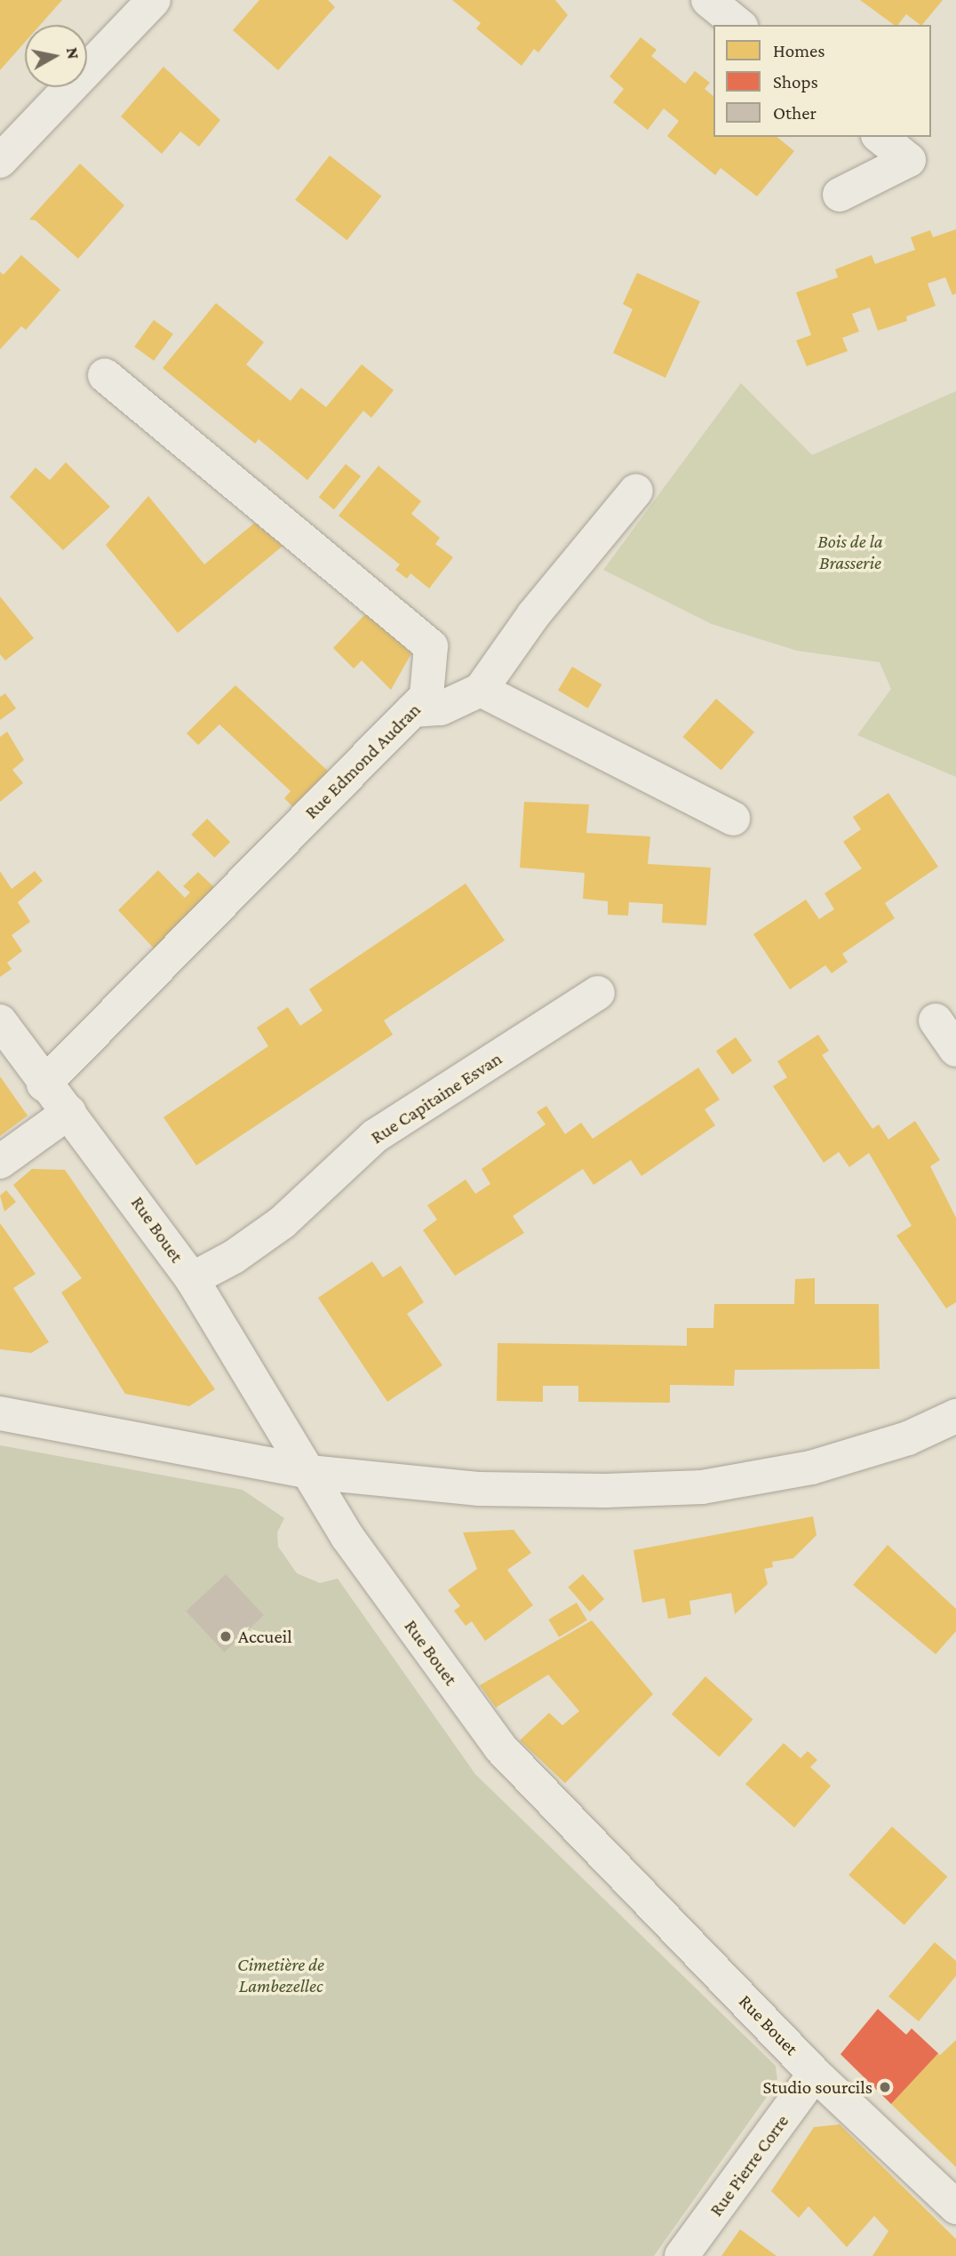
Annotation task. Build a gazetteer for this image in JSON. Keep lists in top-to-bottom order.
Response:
{
  "streets": {
    "street": [
      "Rue Edmond Audran",
      "Rue Capitaine Esvan",
      "Rue Bouet",
      "Rue Pierre Corre"
    ]
  },
  "crossings": [
    ["Rue Edmond Audran", "Rue Bouet"],
    ["Rue Capitaine Esvan", "Rue Bouet"],
    ["Rue Bouet", "Rue Pierre Corre"]
  ],
  "parks": ["Bois de la Brasserie", "Cimetière de Lambezellec"],
  "places": ["Accueil", "Studio sourcils"],
  "legend": ["Homes", "Shops", "Other"],
  "north": "right"
}
